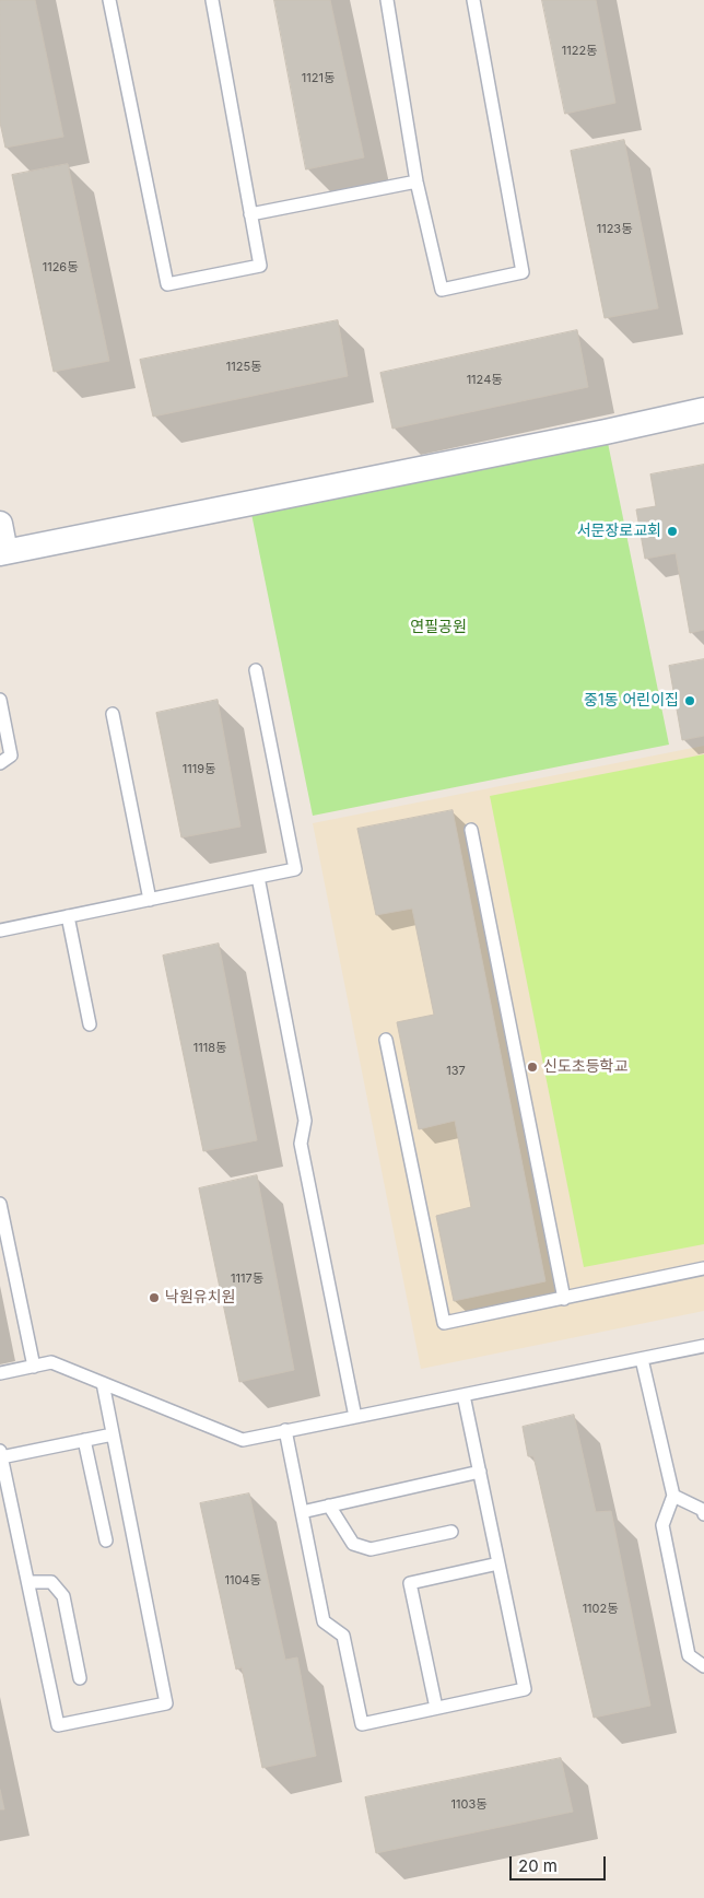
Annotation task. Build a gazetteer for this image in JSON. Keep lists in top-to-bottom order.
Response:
{
  "parks": ["연필공원"],
  "places": [
    "서문장로교회",
    "중1동 어린이집",
    "신도초등학교",
    "낙원유치원"
  ],
  "house_numbers": [
    "1122동",
    "1121동",
    "1123동",
    "1126동",
    "1125동",
    "1124동",
    "1119동",
    "1118동",
    "137",
    "1117동",
    "1104동",
    "1102동",
    "1103동"
  ],
  "scale_bar": "20 m"
}
